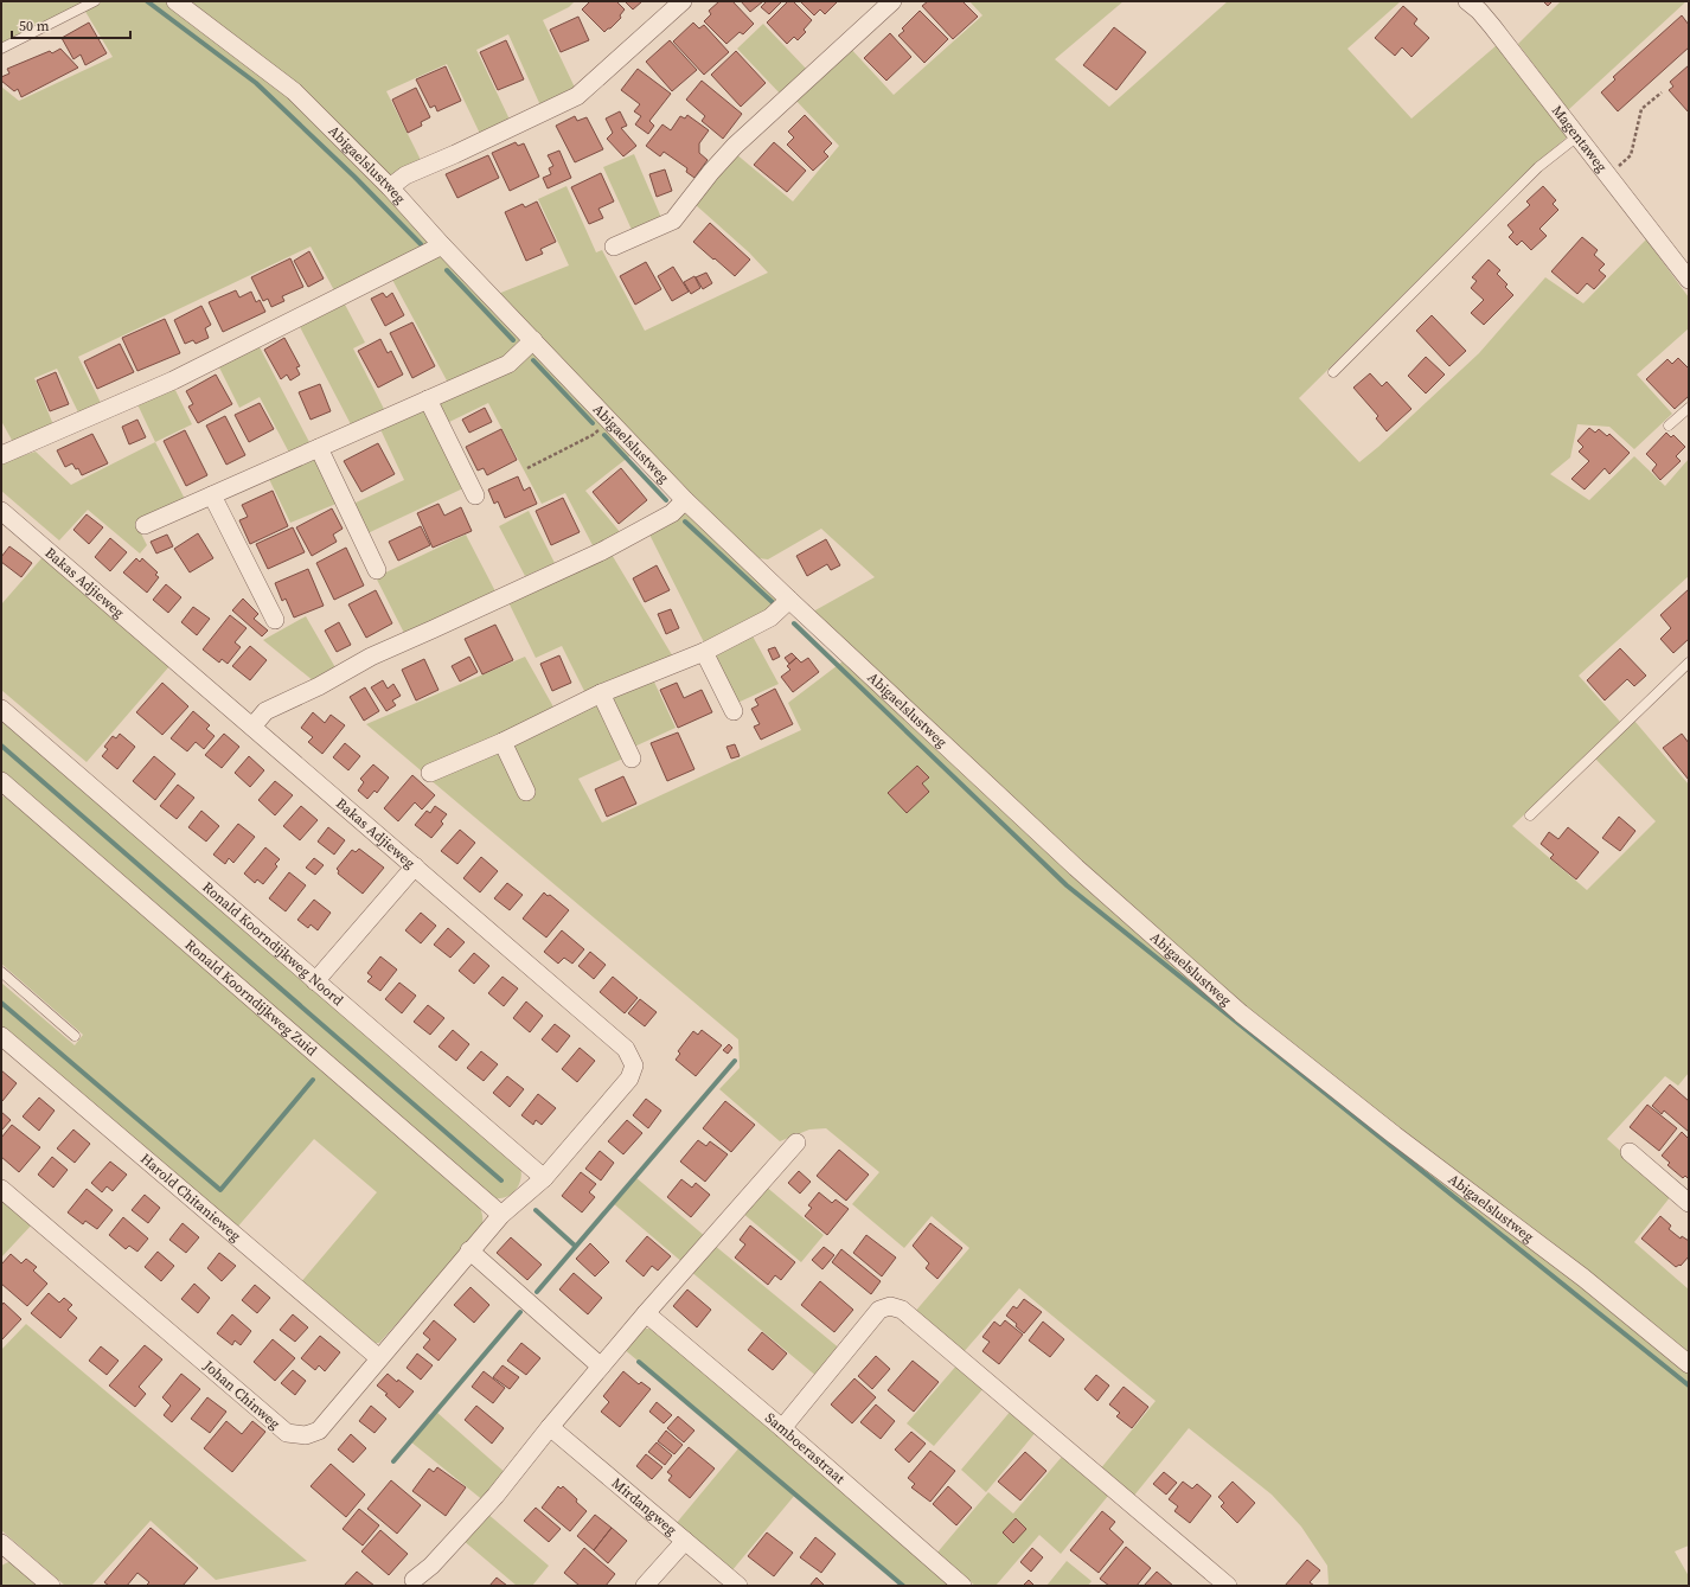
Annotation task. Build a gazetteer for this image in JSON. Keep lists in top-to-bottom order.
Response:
{
  "streets": {
    "street": [
      "Magentaweg",
      "Abigaelslustweg",
      "Bakas Adjieweg",
      "Ronald Koorndijkweg Noord",
      "Ronald Koorndijkweg Zuid",
      "Harold Chitanieweg",
      "Johan Chinweg",
      "Samboerastraat",
      "Mirdangweg"
    ]
  },
  "crossings": [
    ["Bakas Adjieweg", "Ronald Koorndijkweg Noord"],
    ["Bakas Adjieweg", "Ronald Koorndijkweg Zuid"],
    ["Bakas Adjieweg", "Johan Chinweg"],
    ["Ronald Koorndijkweg Zuid", "Johan Chinweg"],
    ["Harold Chitanieweg", "Johan Chinweg"]
  ],
  "scale_bar": "50 m"
}
